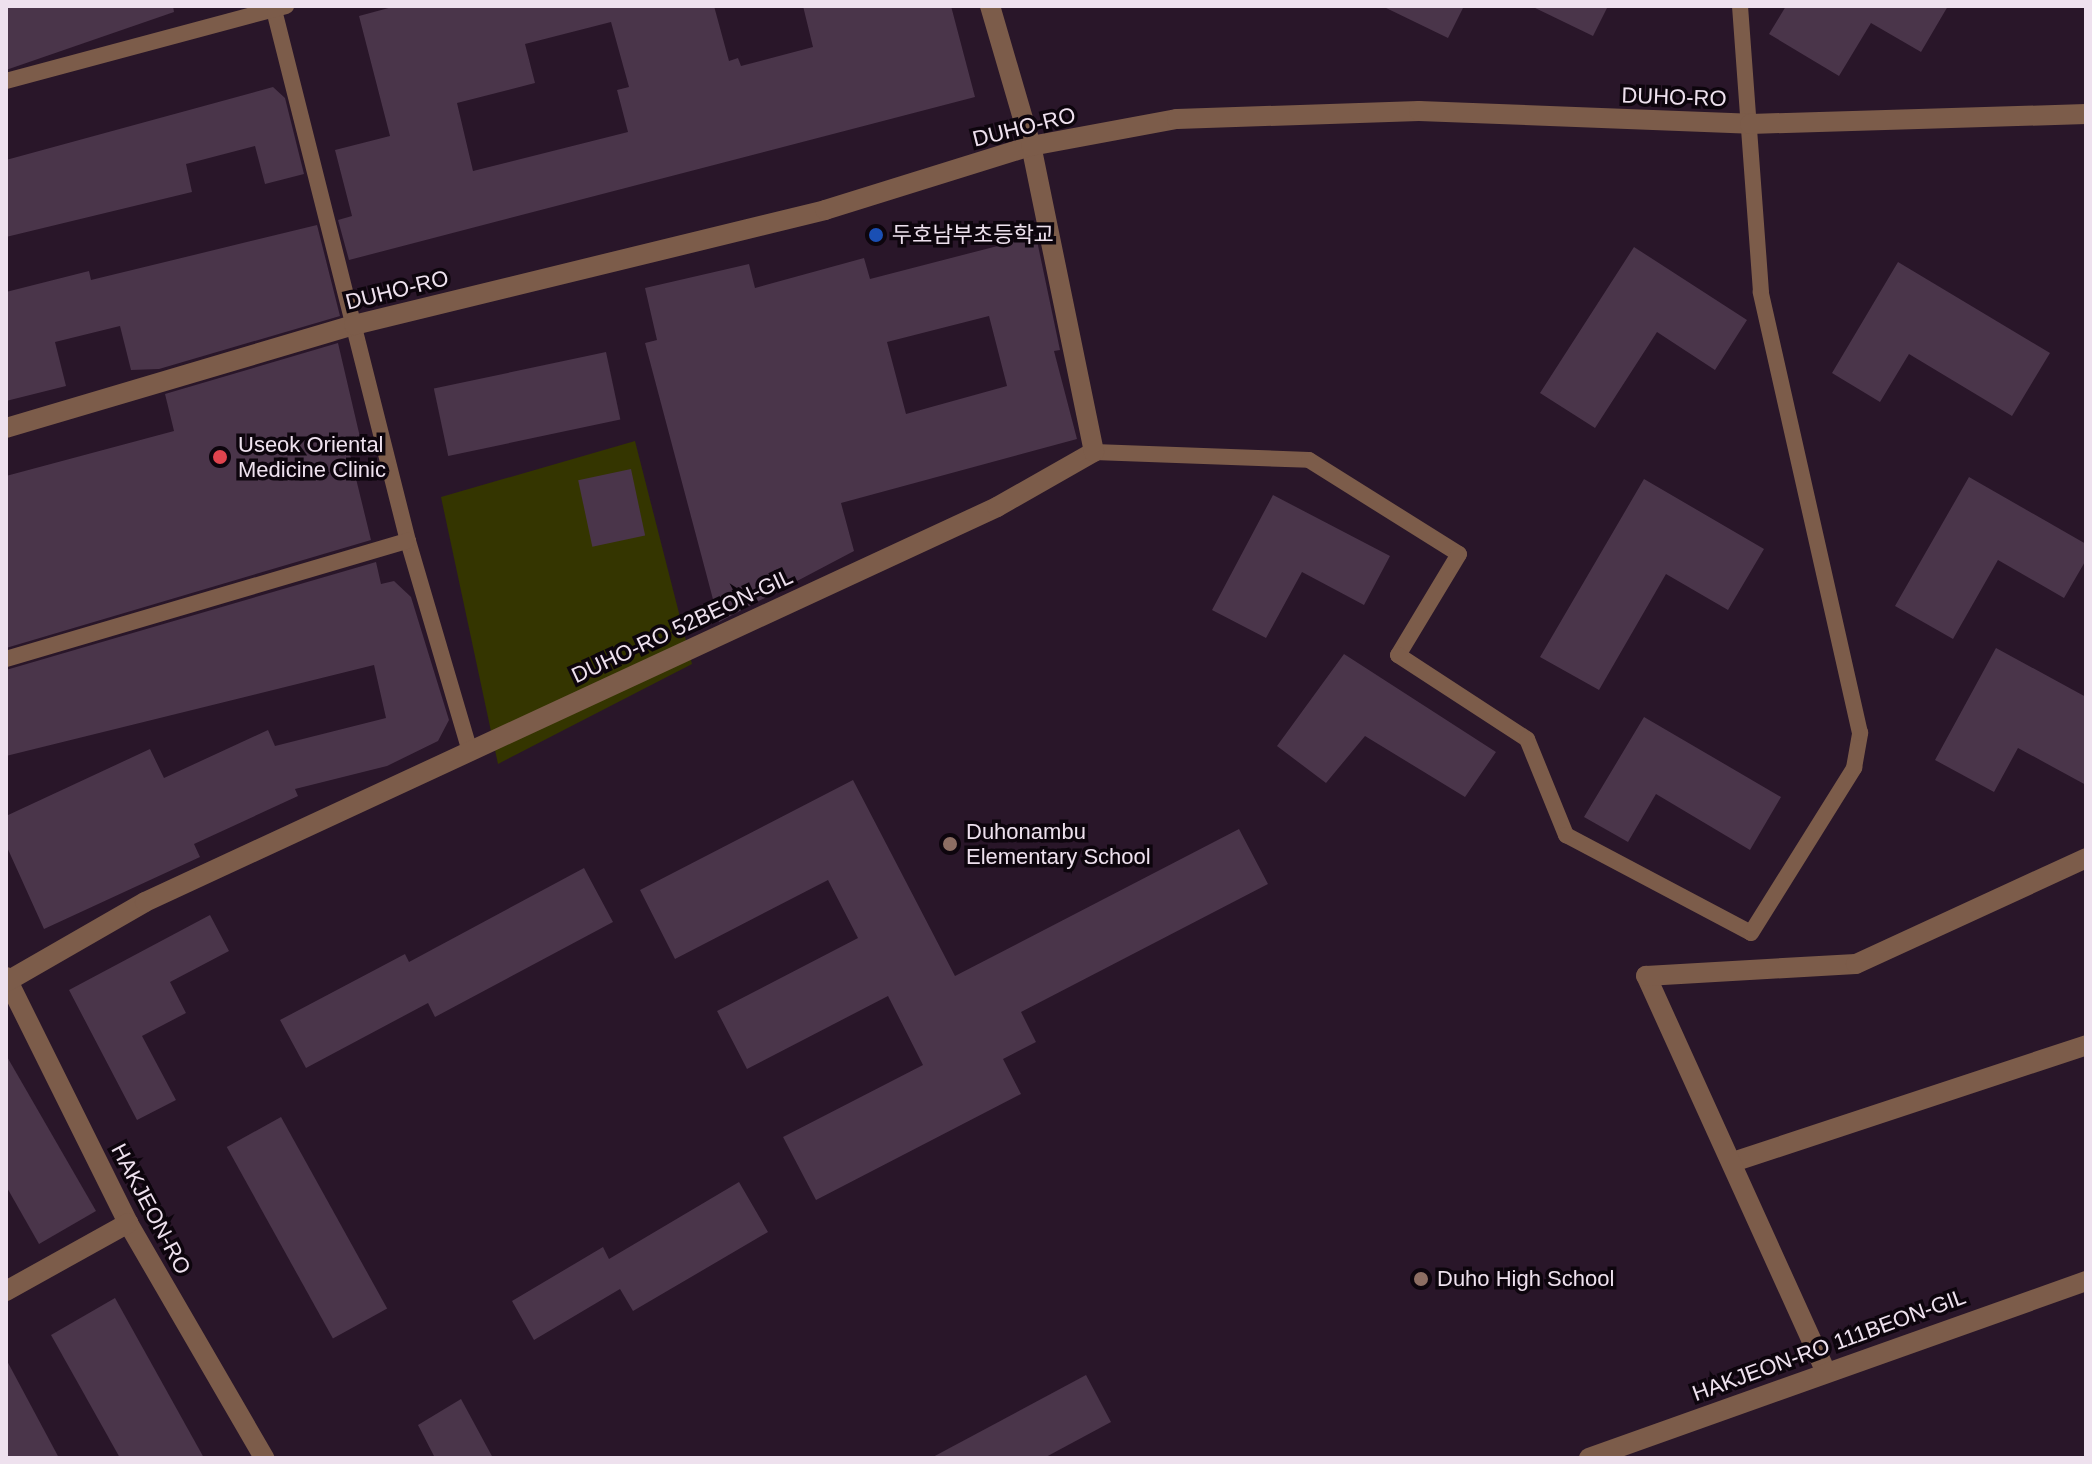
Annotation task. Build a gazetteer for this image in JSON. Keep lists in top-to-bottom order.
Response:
{
  "streets": {
    "street": [
      "DUHO-RO",
      "DUHO-RO 52BEON-GIL",
      "HAKJEON-RO",
      "HAKJEON-RO 111BEON-GIL"
    ]
  },
  "crossings": [
    ["DUHO-RO 52BEON-GIL", "HAKJEON-RO"]
  ],
  "places": [
    "두호남부초등학교",
    "Useok Oriental Medicine Clinic",
    "Duhonambu Elementary School",
    "Duho High School"
  ]
}
